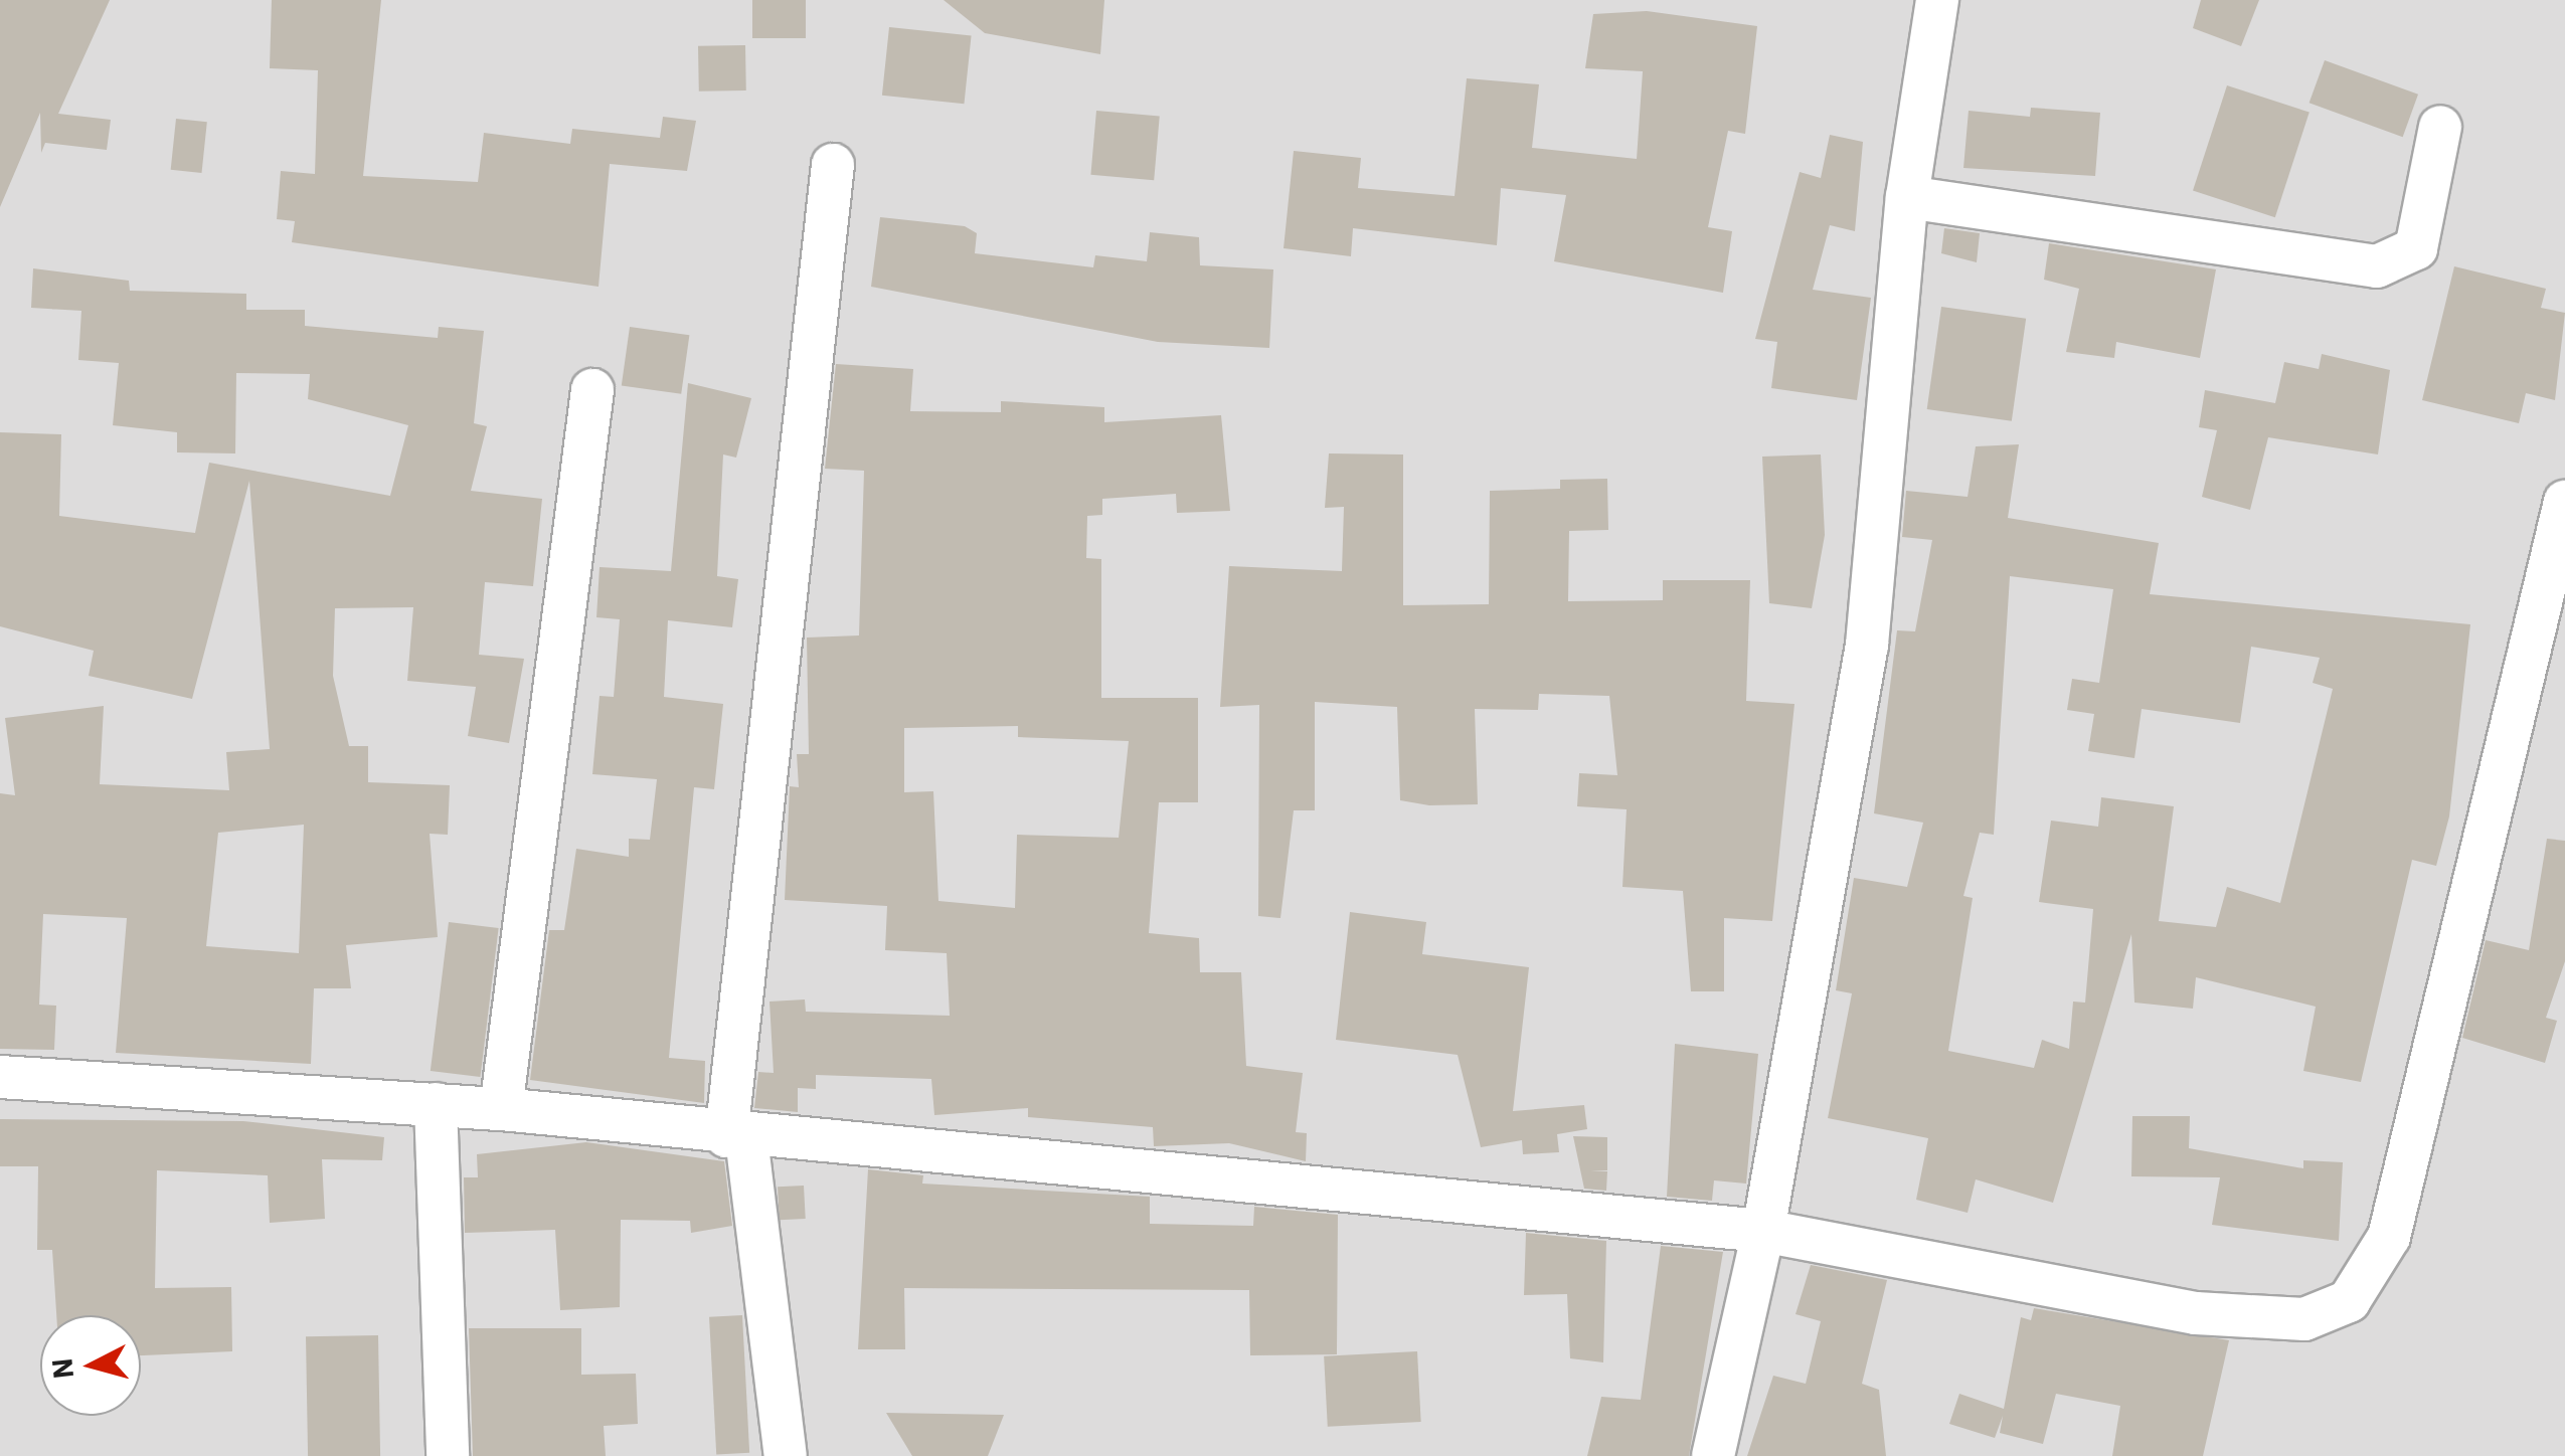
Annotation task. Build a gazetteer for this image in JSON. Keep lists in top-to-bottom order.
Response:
{
  "north": "left"
}
